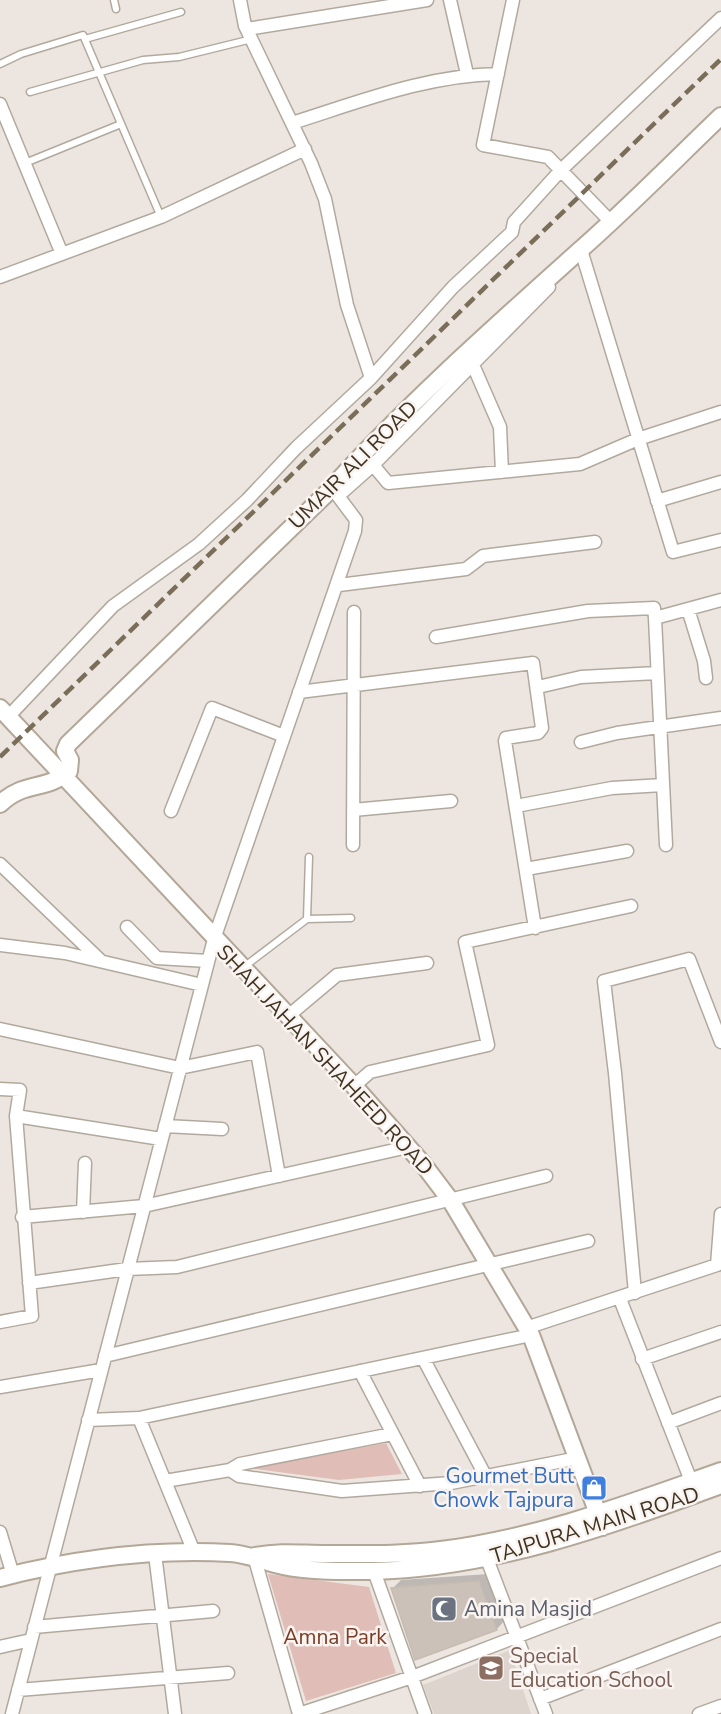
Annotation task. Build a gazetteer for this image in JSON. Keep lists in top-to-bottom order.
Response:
{
  "streets": {
    "street": ["UMAIR ALI ROAD", "SHAH JAHAN SHAHEED ROAD", "TAJPURA MAIN ROAD"]
  },
  "crossings": [
    ["UMAIR ALI ROAD", "SHAH JAHAN SHAHEED ROAD"],
    ["SHAH JAHAN SHAHEED ROAD", "TAJPURA MAIN ROAD"]
  ],
  "parks": ["Amna Park"],
  "places": {
    "shop": ["Gourmet Butt Chowk Tajpura"],
    "mosque": ["Amina Masjid"],
    "school or university": ["Special Education School"]
  }
}
